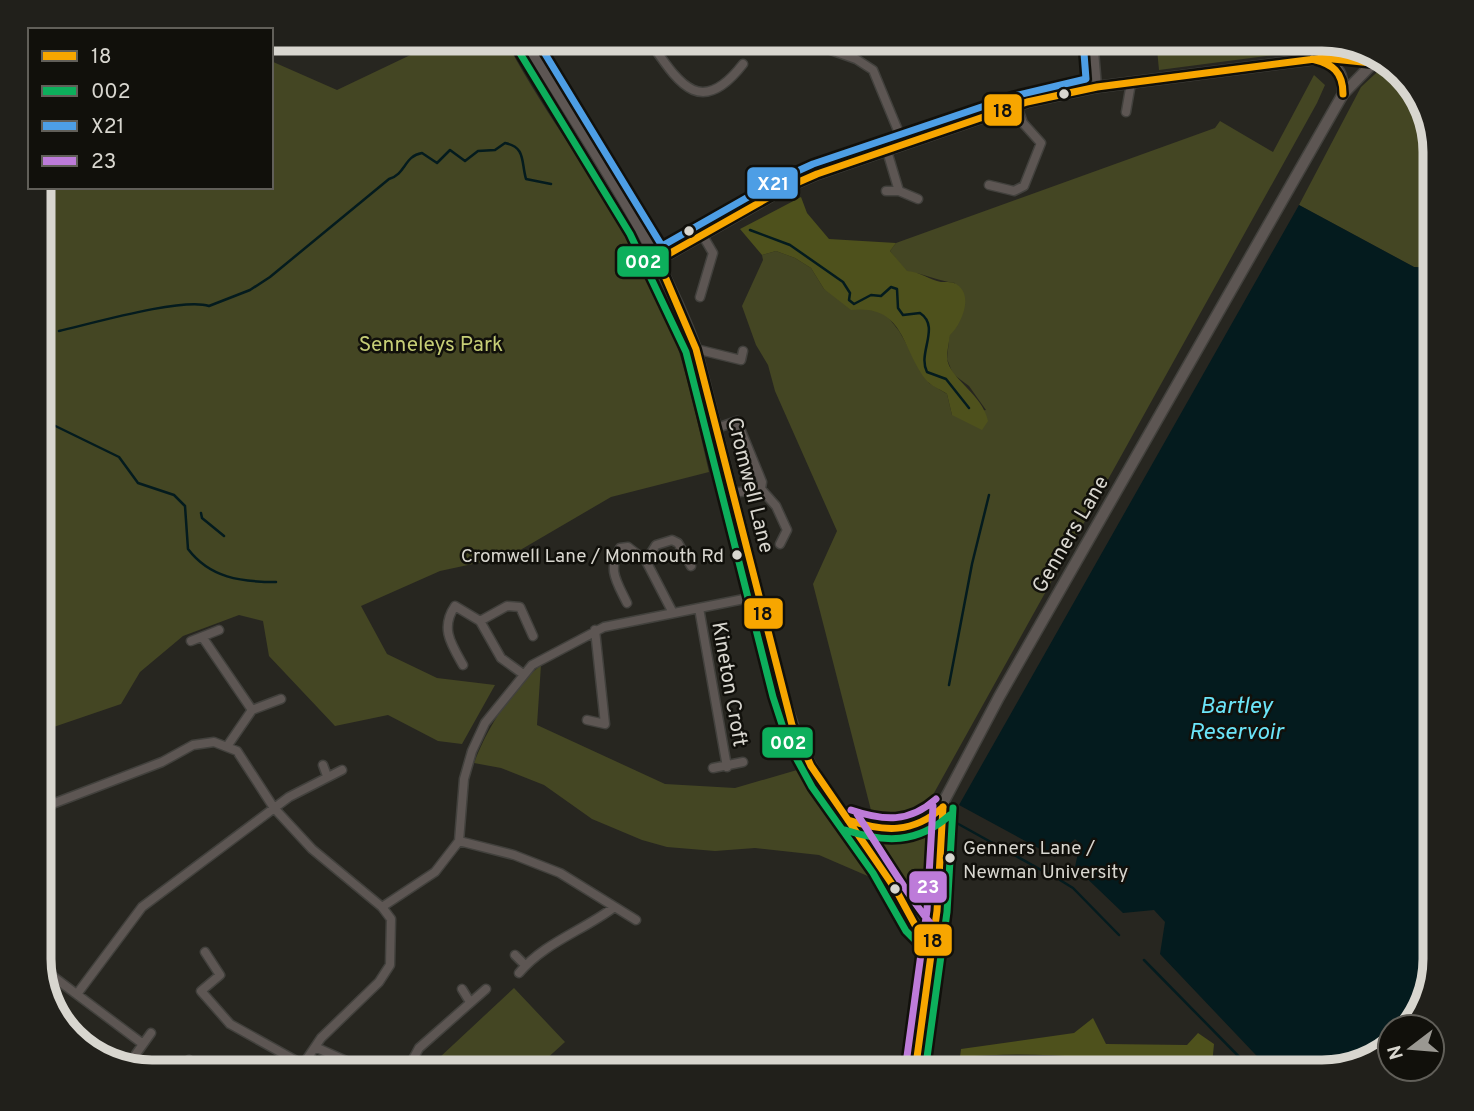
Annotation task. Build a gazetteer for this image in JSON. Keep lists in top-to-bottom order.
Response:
{
  "streets": {
    "street": ["Cromwell Lane", "Genners Lane", "Kineton Croft"]
  },
  "crossings": [
    ["Cromwell Lane", "Genners Lane"]
  ],
  "water": ["Bartley Reservoir"],
  "parks": ["Senneleys Park"],
  "places": ["Cromwell Lane / Monmouth Rd", "Genners Lane / Newman University"],
  "lines": [
    "transit line 002",
    "transit line X21",
    "transit line 18",
    "transit line 23"
  ],
  "legend": [
    "18",
    "002",
    "X21",
    "23"
  ],
  "north": "left"
}
